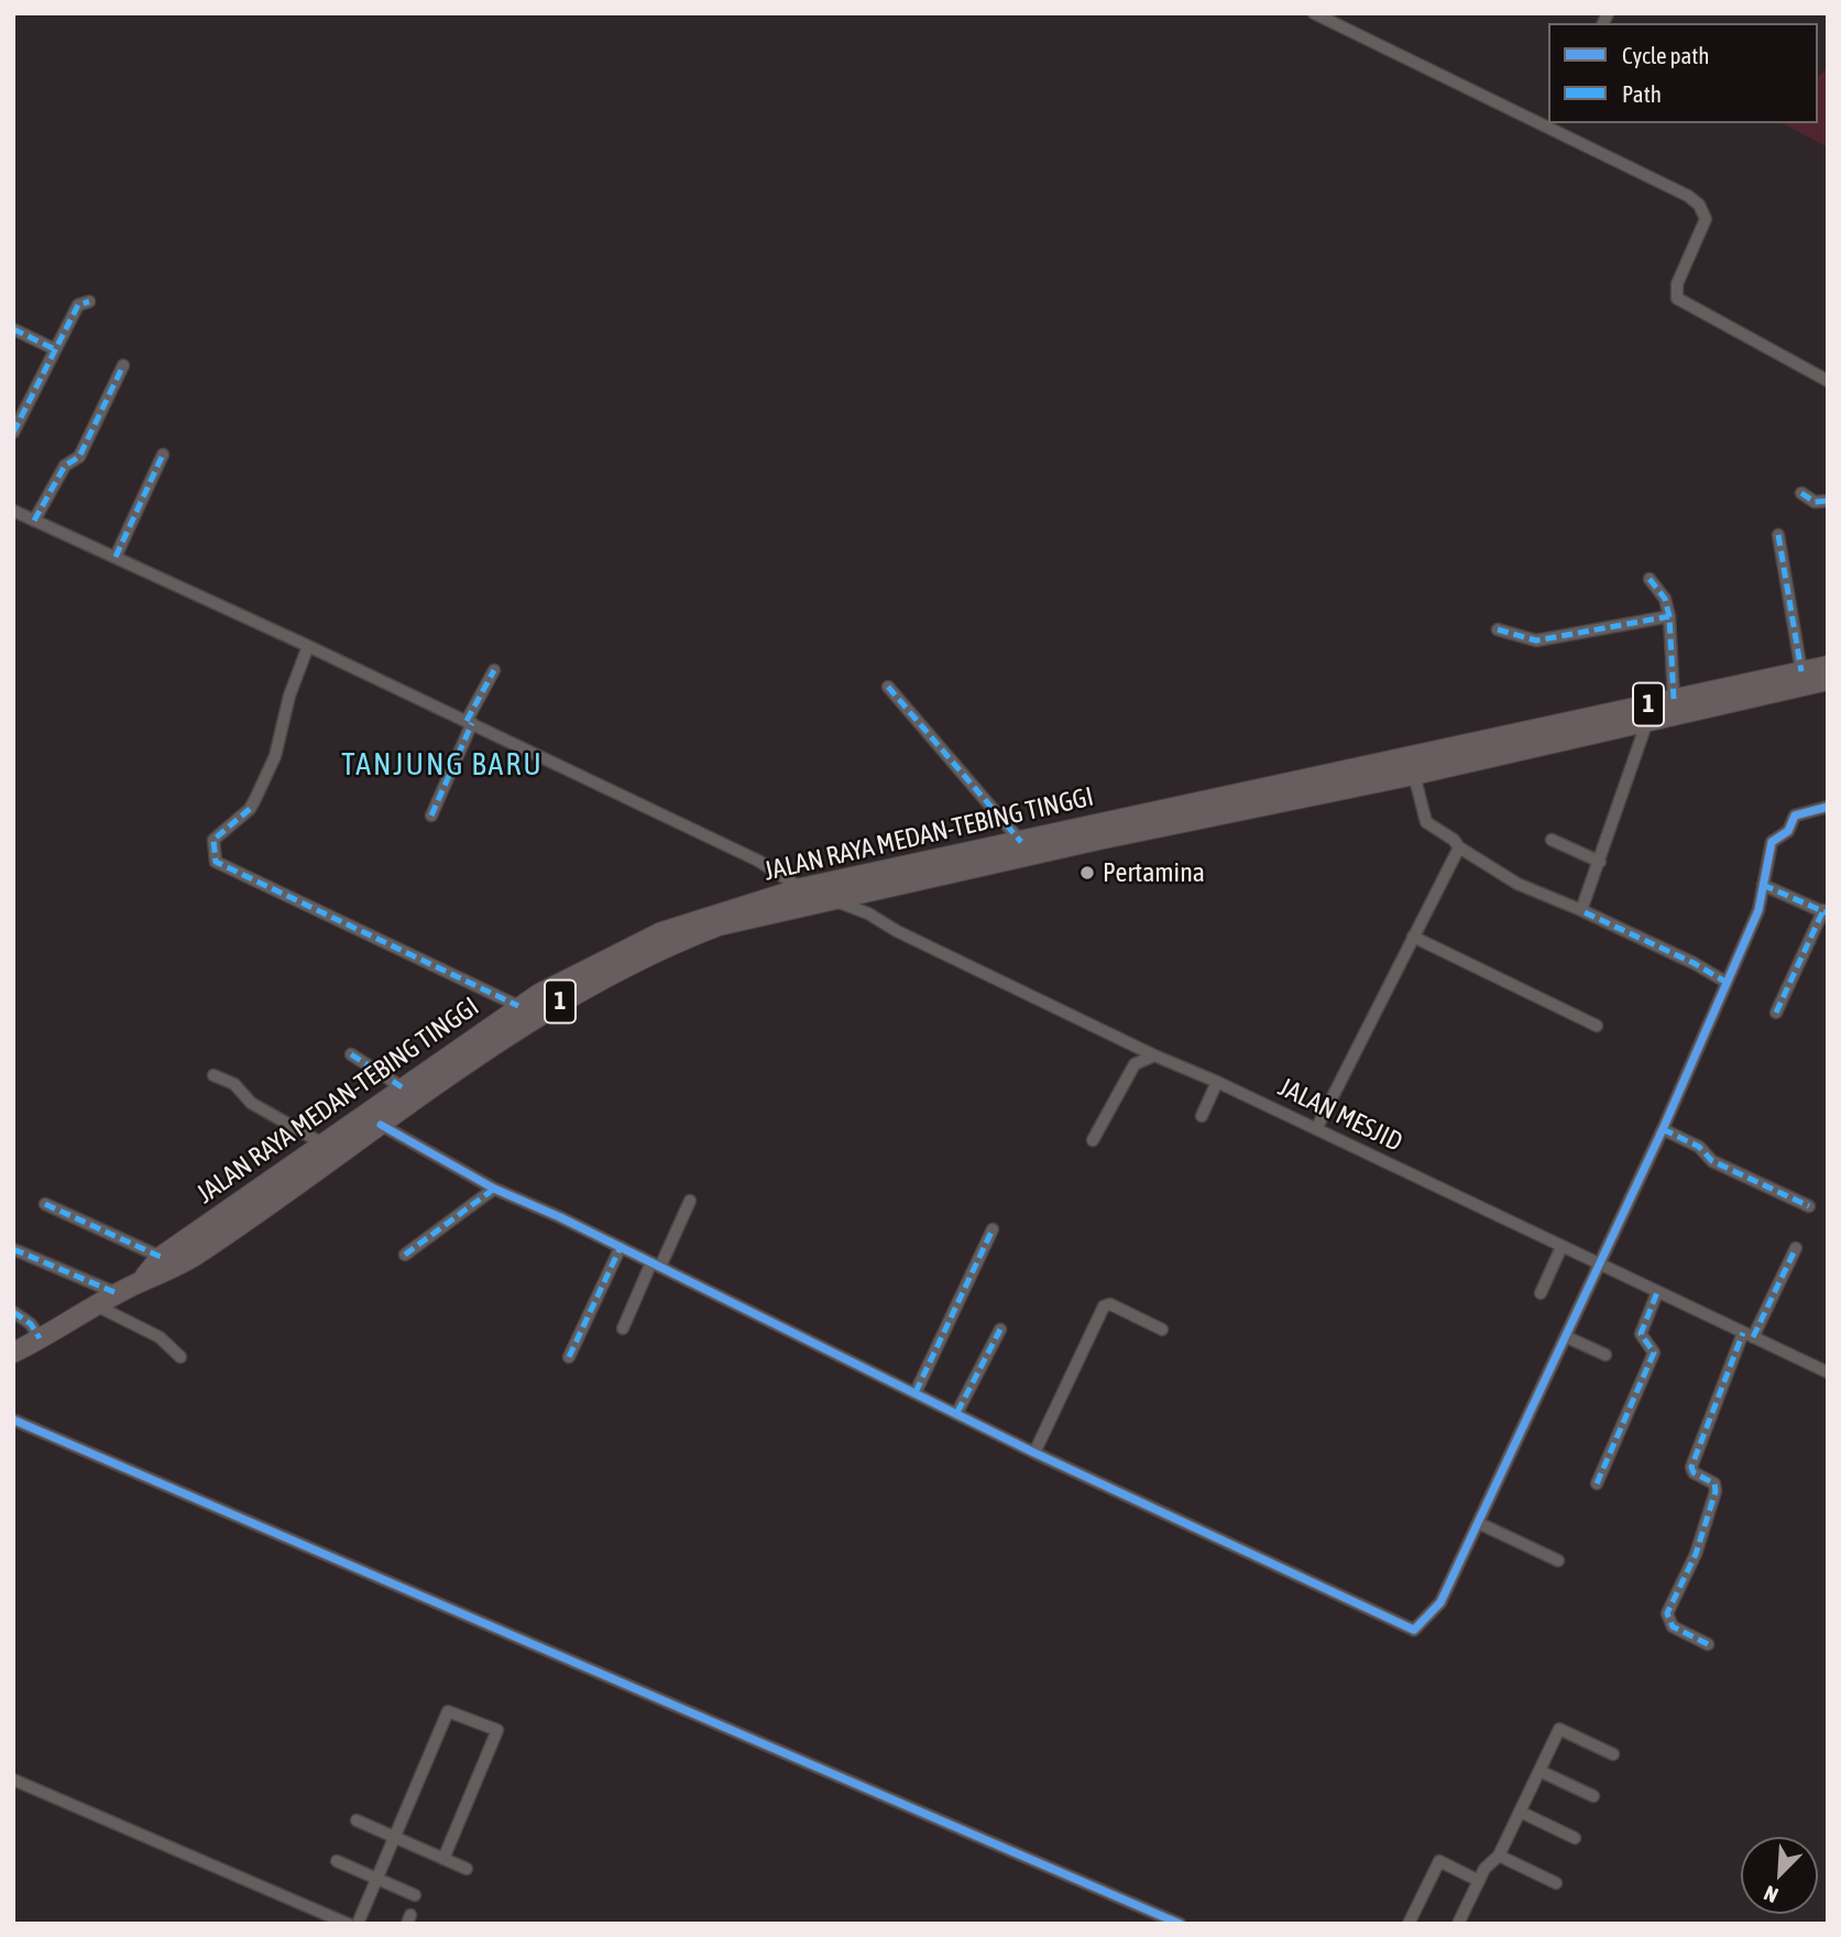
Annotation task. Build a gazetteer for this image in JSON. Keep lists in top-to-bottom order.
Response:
{
  "streets": {
    "highway": ["1", "JALAN RAYA MEDAN-TEBING TINGGI"],
    "street": ["JALAN MESJID"]
  },
  "crossings": [
    ["JALAN RAYA MEDAN-TEBING TINGGI", "JALAN MESJID"]
  ],
  "districts": ["TANJUNG BARU"],
  "places": ["Pertamina"],
  "legend": ["Cycle path", "Path"],
  "north": "bottom left"
}
